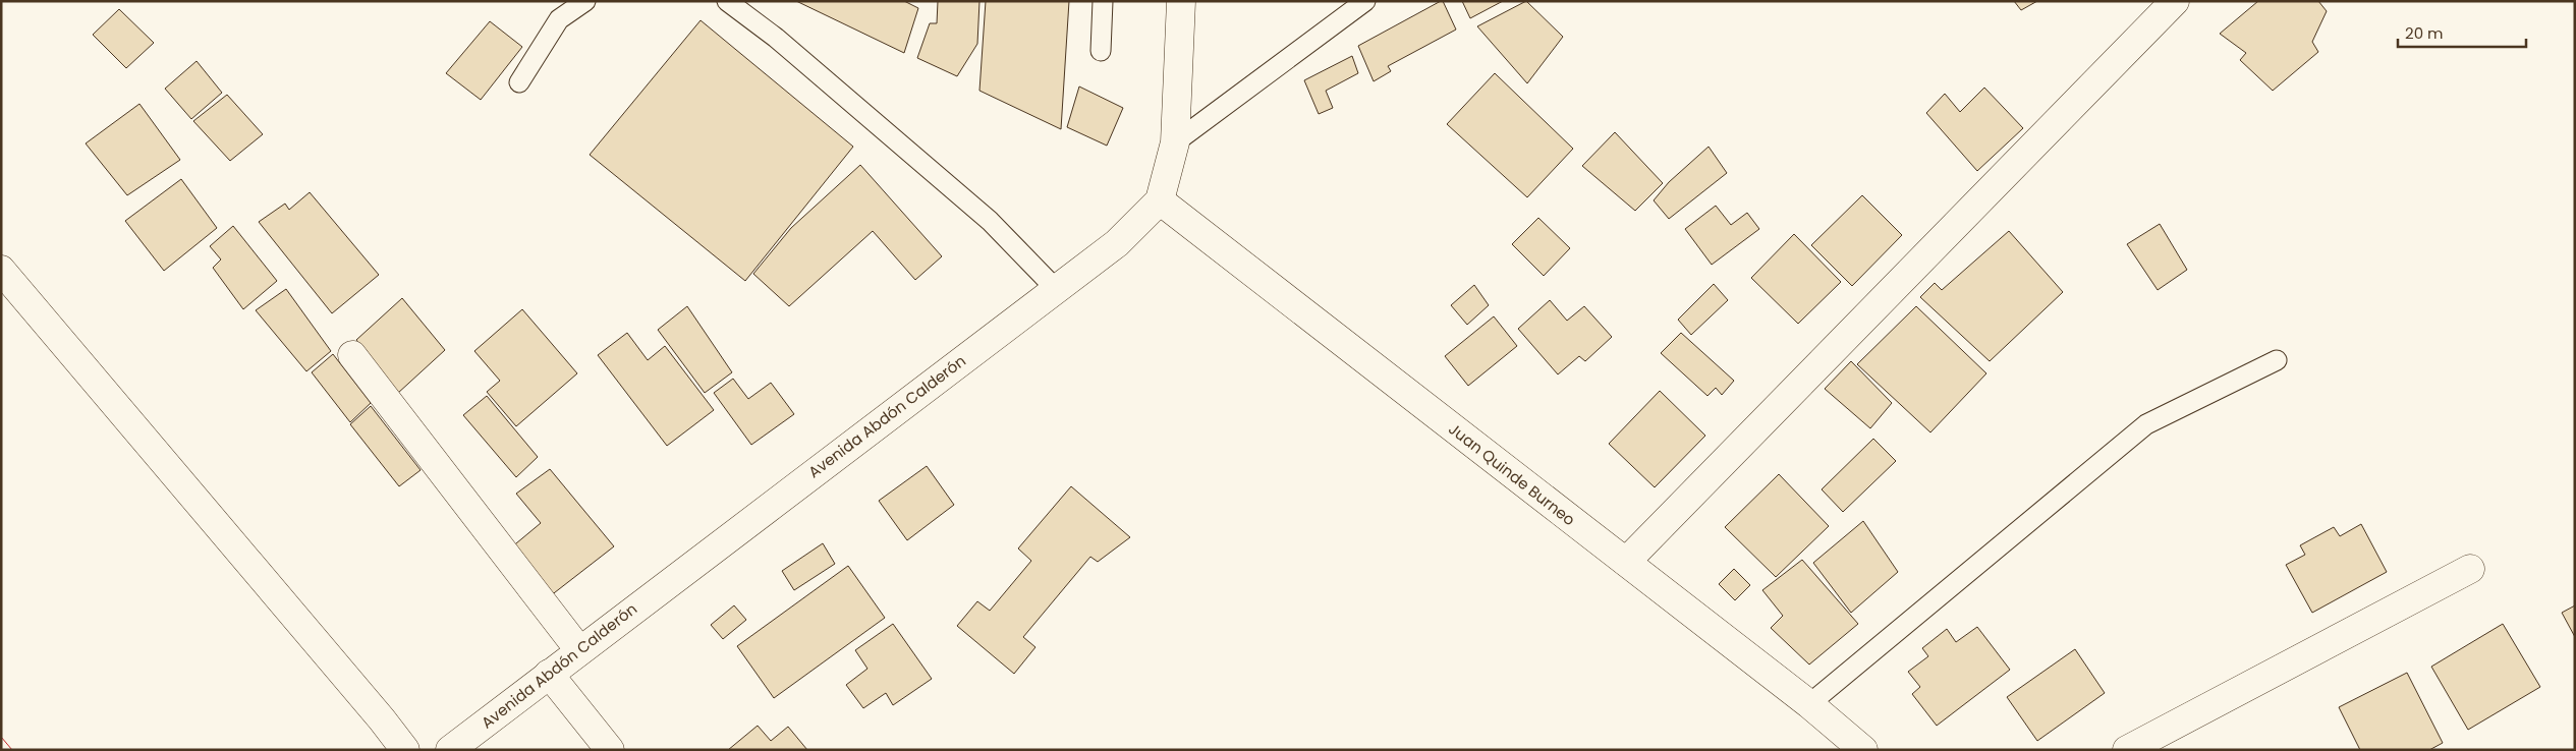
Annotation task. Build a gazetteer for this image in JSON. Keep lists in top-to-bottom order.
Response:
{
  "streets": {
    "street": ["Avenida Abdón Calderón", "Juan Quinde Burneo"]
  },
  "crossings": [
    ["Avenida Abdón Calderón", "Juan Quinde Burneo"]
  ],
  "scale_bar": "20 m"
}
